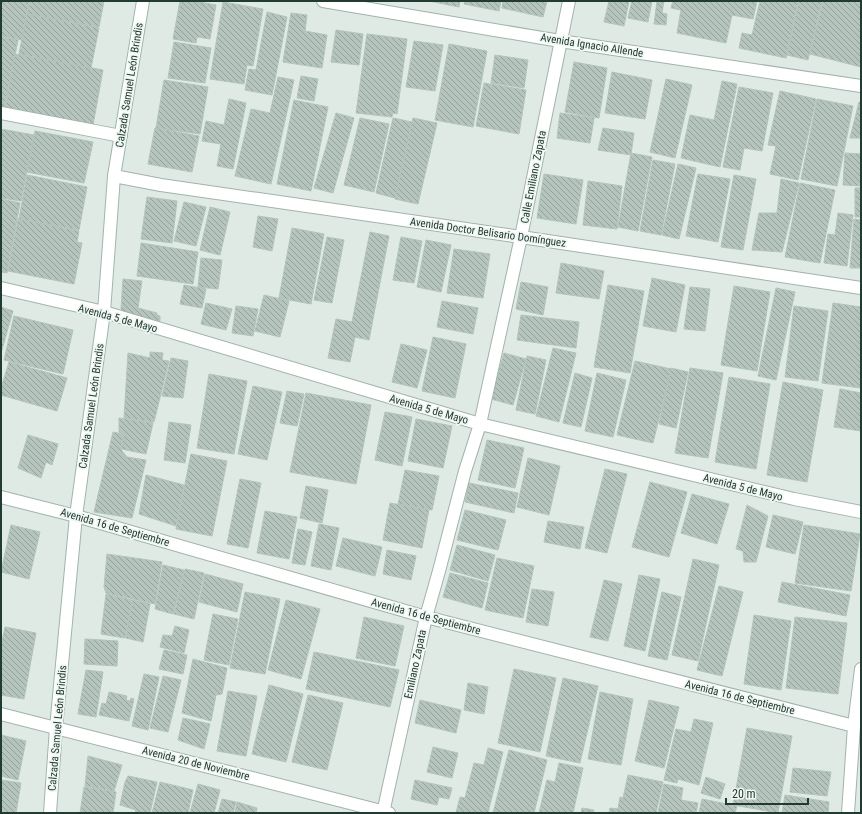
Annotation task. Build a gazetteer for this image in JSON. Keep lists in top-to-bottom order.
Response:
{
  "streets": {
    "street": [
      "Avenida Ignacio Allende",
      "Calzada Samuel León Brindis",
      "Calle Emiliano Zapata",
      "Avenida Doctor Belisario Domínguez",
      "Avenida 5 de Mayo",
      "Avenida 16 de Septiembre",
      "Emiliano Zapata",
      "Avenida 20 de Noviembre"
    ]
  },
  "crossings": [
    ["Avenida Ignacio Allende", "Calle Emiliano Zapata"],
    ["Calzada Samuel León Brindis", "Avenida Doctor Belisario Domínguez"],
    ["Calzada Samuel León Brindis", "Avenida 5 de Mayo"],
    ["Calzada Samuel León Brindis", "Avenida 16 de Septiembre"],
    ["Calzada Samuel León Brindis", "Avenida 20 de Noviembre"],
    ["Calle Emiliano Zapata", "Avenida Doctor Belisario Domínguez"],
    ["Calle Emiliano Zapata", "Avenida 5 de Mayo"],
    ["Calle Emiliano Zapata", "Emiliano Zapata"],
    ["Avenida 5 de Mayo", "Emiliano Zapata"],
    ["Avenida 16 de Septiembre", "Emiliano Zapata"],
    ["Emiliano Zapata", "Avenida 20 de Noviembre"]
  ],
  "scale_bar": "20 m"
}
